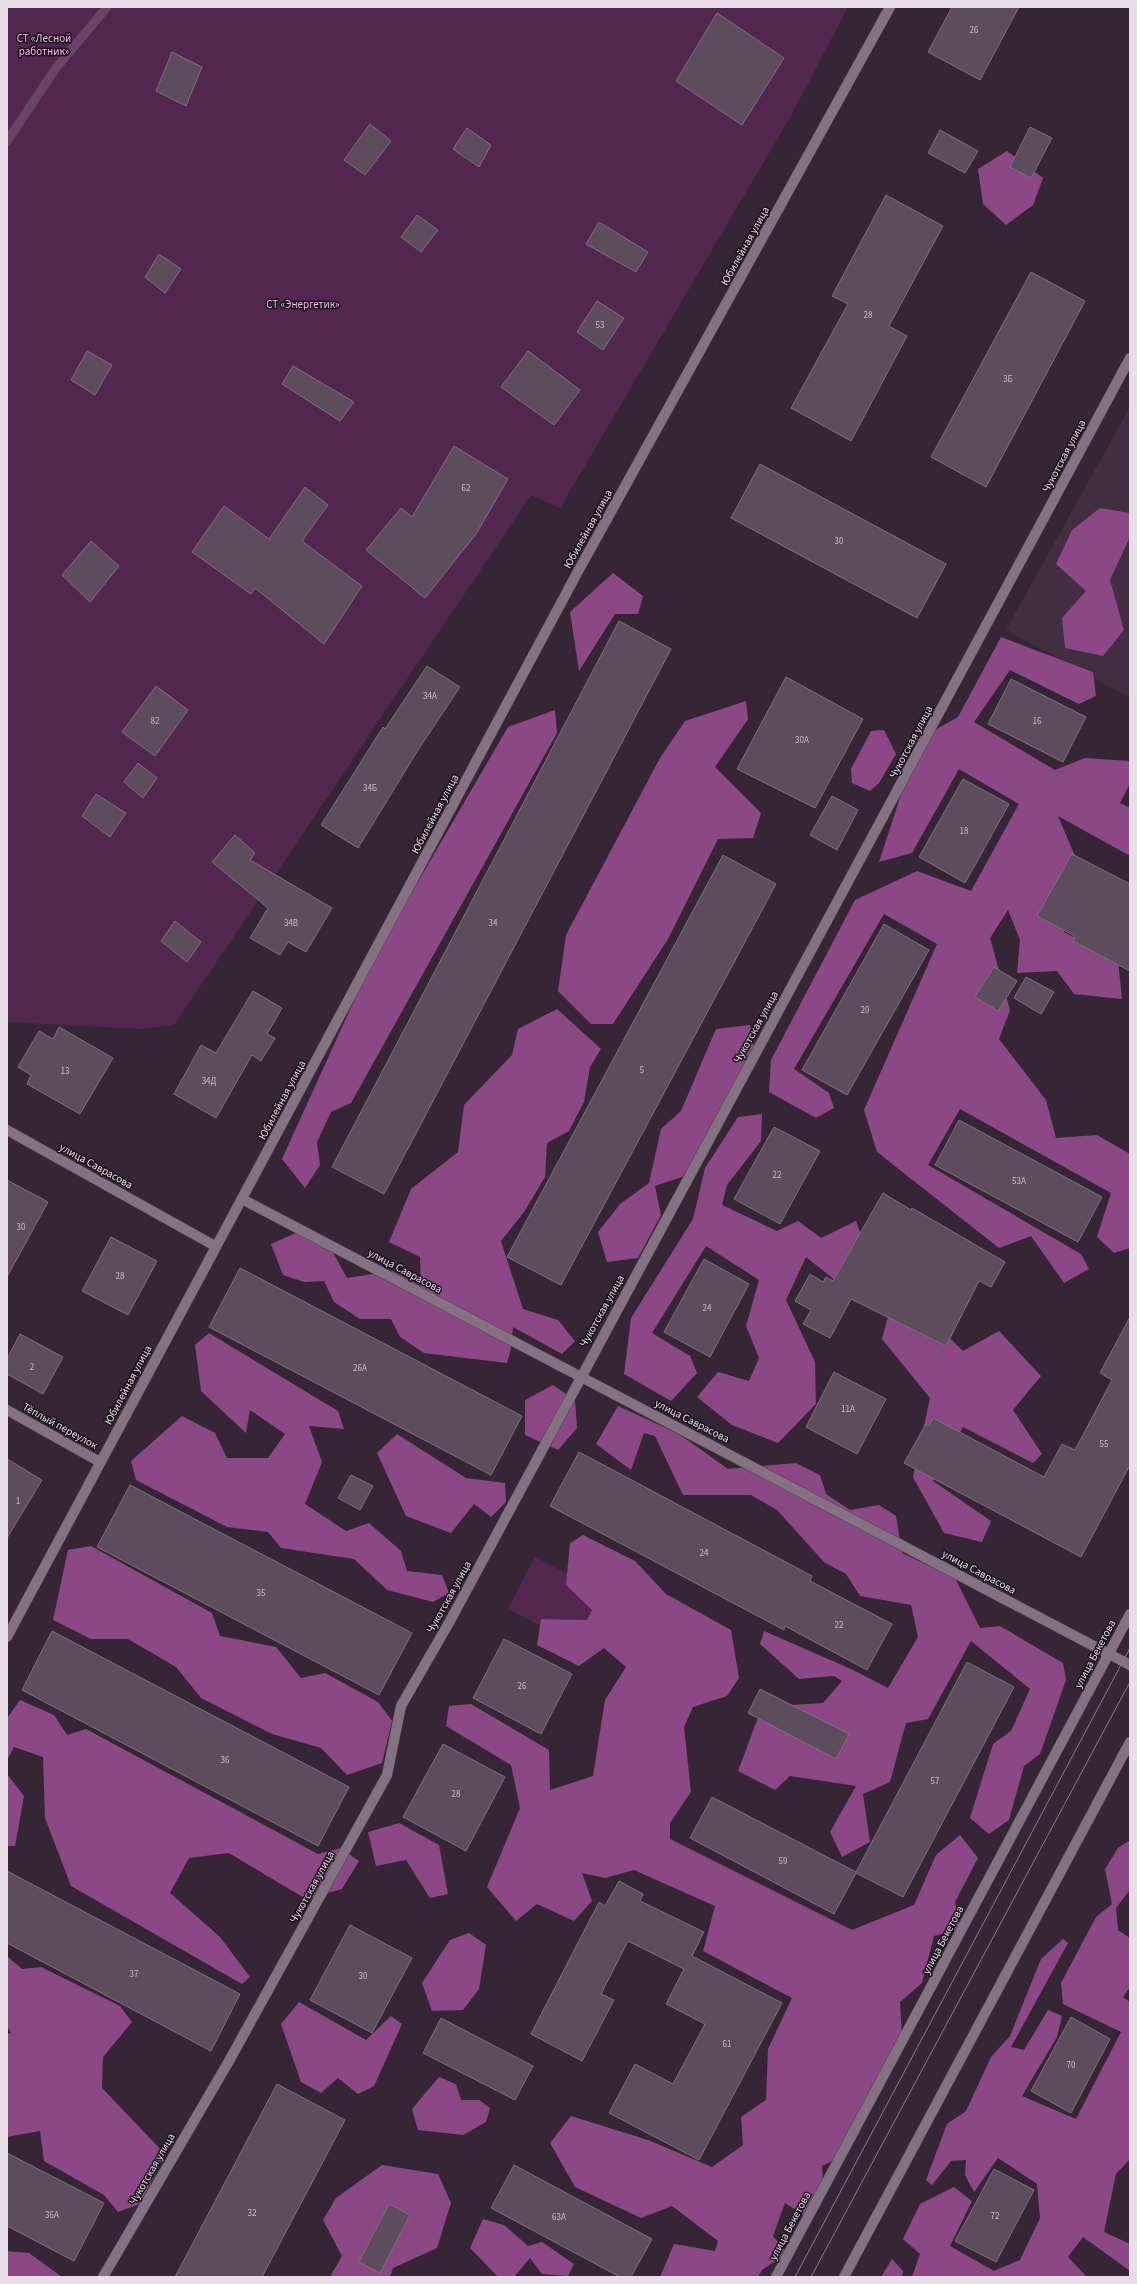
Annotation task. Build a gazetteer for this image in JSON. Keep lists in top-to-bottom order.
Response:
{
  "streets": {
    "street": [
      "Юбилейная улица",
      "Чукотская улица",
      "улица Саврасова",
      "Тёплый переулок",
      "улица Бекетова"
    ]
  },
  "crossings": [
    ["Юбилейная улица", "улица Саврасова"],
    ["Юбилейная улица", "Тёплый переулок"],
    ["Чукотская улица", "улица Саврасова"],
    ["улица Саврасова", "улица Бекетова"]
  ],
  "parks": ["СТ «Лесной работник»", "СТ «Энергетик»"],
  "house_numbers": [
    "26",
    "28",
    "53",
    "3Б",
    "62",
    "30",
    "34А",
    "82",
    "16",
    "30А",
    "34Б",
    "18",
    "34В",
    "34",
    "20",
    "5",
    "13",
    "34Д",
    "22",
    "53А",
    "30",
    "28",
    "24",
    "2",
    "26А",
    "11А",
    "55",
    "1",
    "24",
    "35",
    "22",
    "26",
    "36",
    "57",
    "28",
    "59",
    "37",
    "30",
    "61",
    "70",
    "32",
    "36А",
    "72",
    "63А"
  ]
}
